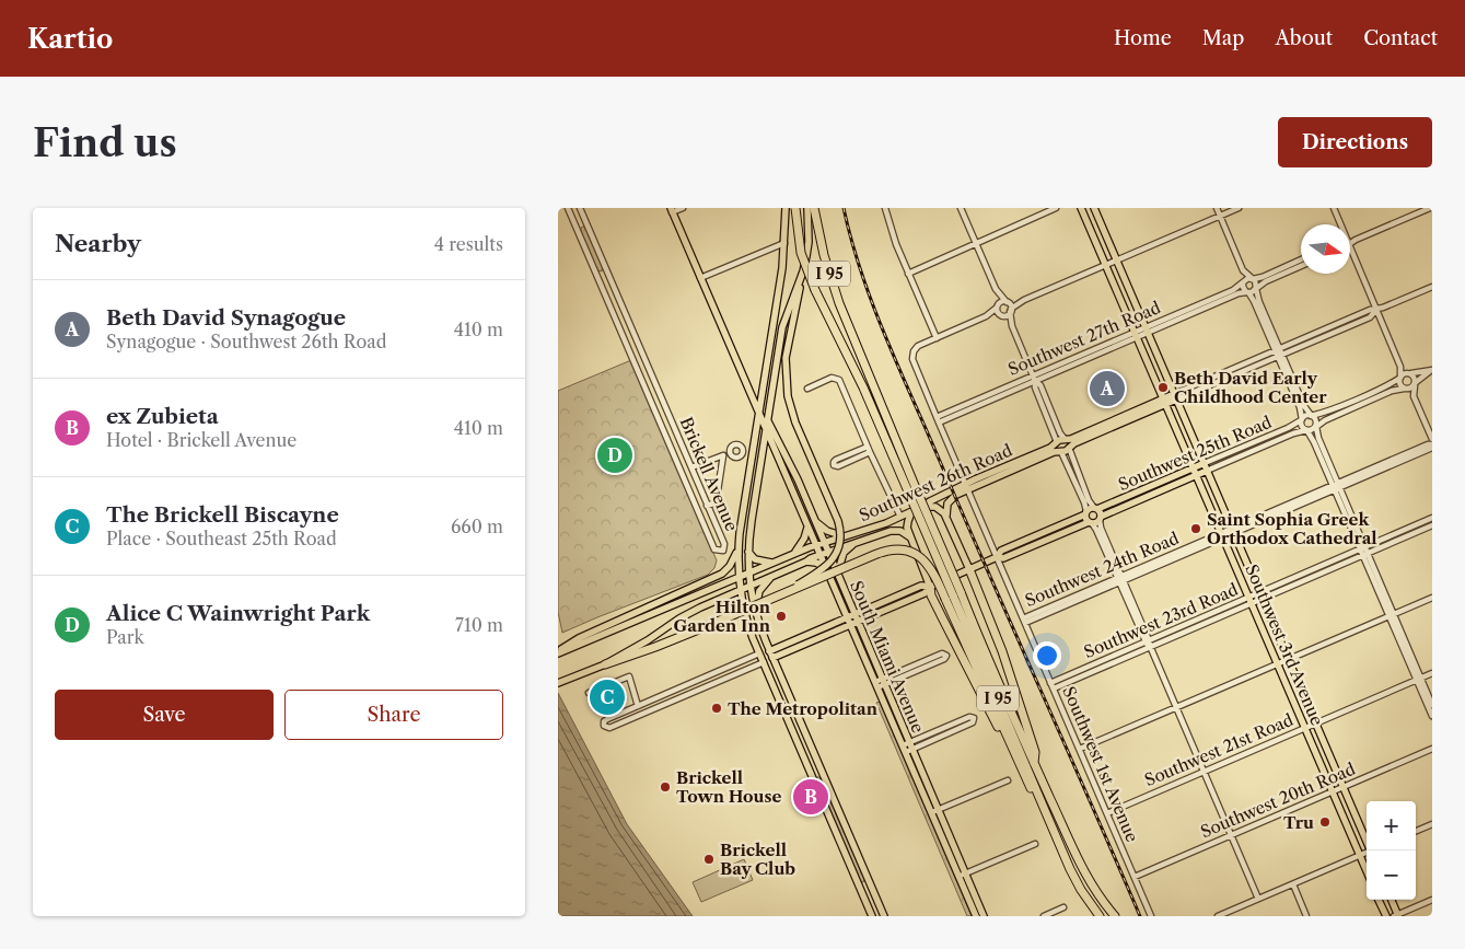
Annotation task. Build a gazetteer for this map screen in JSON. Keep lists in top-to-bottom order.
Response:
{
  "streets": {
    "highway": ["I 95"],
    "main road": [
      "Southwest 25th Road",
      "Brickell Avenue",
      "Southwest 26th Road",
      "Southwest 3rd Avenue",
      "South Miami Avenue"
    ],
    "street": [
      "Southwest 27th Road",
      "Southwest 24th Road",
      "Southwest 23rd Road",
      "Southwest 21st Road",
      "Southwest 1st Avenue",
      "Southwest 20th Road"
    ]
  },
  "crossings": [
    ["Southwest 27th Road", "Southwest 3rd Avenue"],
    ["Southwest 27th Road", "Southwest 1st Avenue"],
    ["Southwest 25th Road", "Southwest 3rd Avenue"],
    ["Brickell Avenue", "Southwest 26th Road"],
    ["Brickell Avenue", "South Miami Avenue"],
    ["Southwest 26th Road", "South Miami Avenue"],
    ["Southwest 26th Road", "Southwest 1st Avenue"],
    ["Southwest 24th Road", "Southwest 3rd Avenue"],
    ["Southwest 24th Road", "Southwest 1st Avenue"],
    ["Southwest 23rd Road", "Southwest 3rd Avenue"],
    ["Southwest 23rd Road", "Southwest 1st Avenue"],
    ["Southwest 3rd Avenue", "Southwest 21st Road"],
    ["Southwest 3rd Avenue", "Southwest 20th Road"],
    ["Southwest 21st Road", "Southwest 1st Avenue"],
    ["Southwest 1st Avenue", "Southwest 20th Road"]
  ],
  "places": [
    "Beth David Early Childhood Center",
    "Saint Sophia Greek Orthodox Cathedral",
    "Hilton Garden Inn",
    "The Metropolitan",
    "Brickell Town House",
    "Tru",
    "Brickell Bay Club"
  ],
  "north": "right",
  "page": {
    "header": "Kartio",
    "nav": [
      "Home",
      "Map",
      "About",
      "Contact"
    ],
    "buttons": [
      "Directions",
      ["Save", "Share"]
    ],
    "title": "Find us",
    "heading": ["Nearby", "4 results"],
    "list": [
      {
        "mark": "A",
        "name": "Beth David Synagogue",
        "note": "Synagogue · Southwest 26th Road",
        "value": "410 m"
      },
      {
        "mark": "B",
        "name": "ex Zubieta",
        "note": "Hotel · Brickell Avenue",
        "value": "410 m"
      },
      {
        "mark": "C",
        "name": "The Brickell Biscayne",
        "note": "Place · Southeast 25th Road",
        "value": "660 m"
      },
      {
        "mark": "D",
        "name": "Alice C Wainwright Park",
        "note": "Park",
        "value": "710 m"
      }
    ],
    "pins": [
      "A",
      "D",
      "C",
      "B"
    ],
    "map_buttons": ["+", "−"]
  }
}
